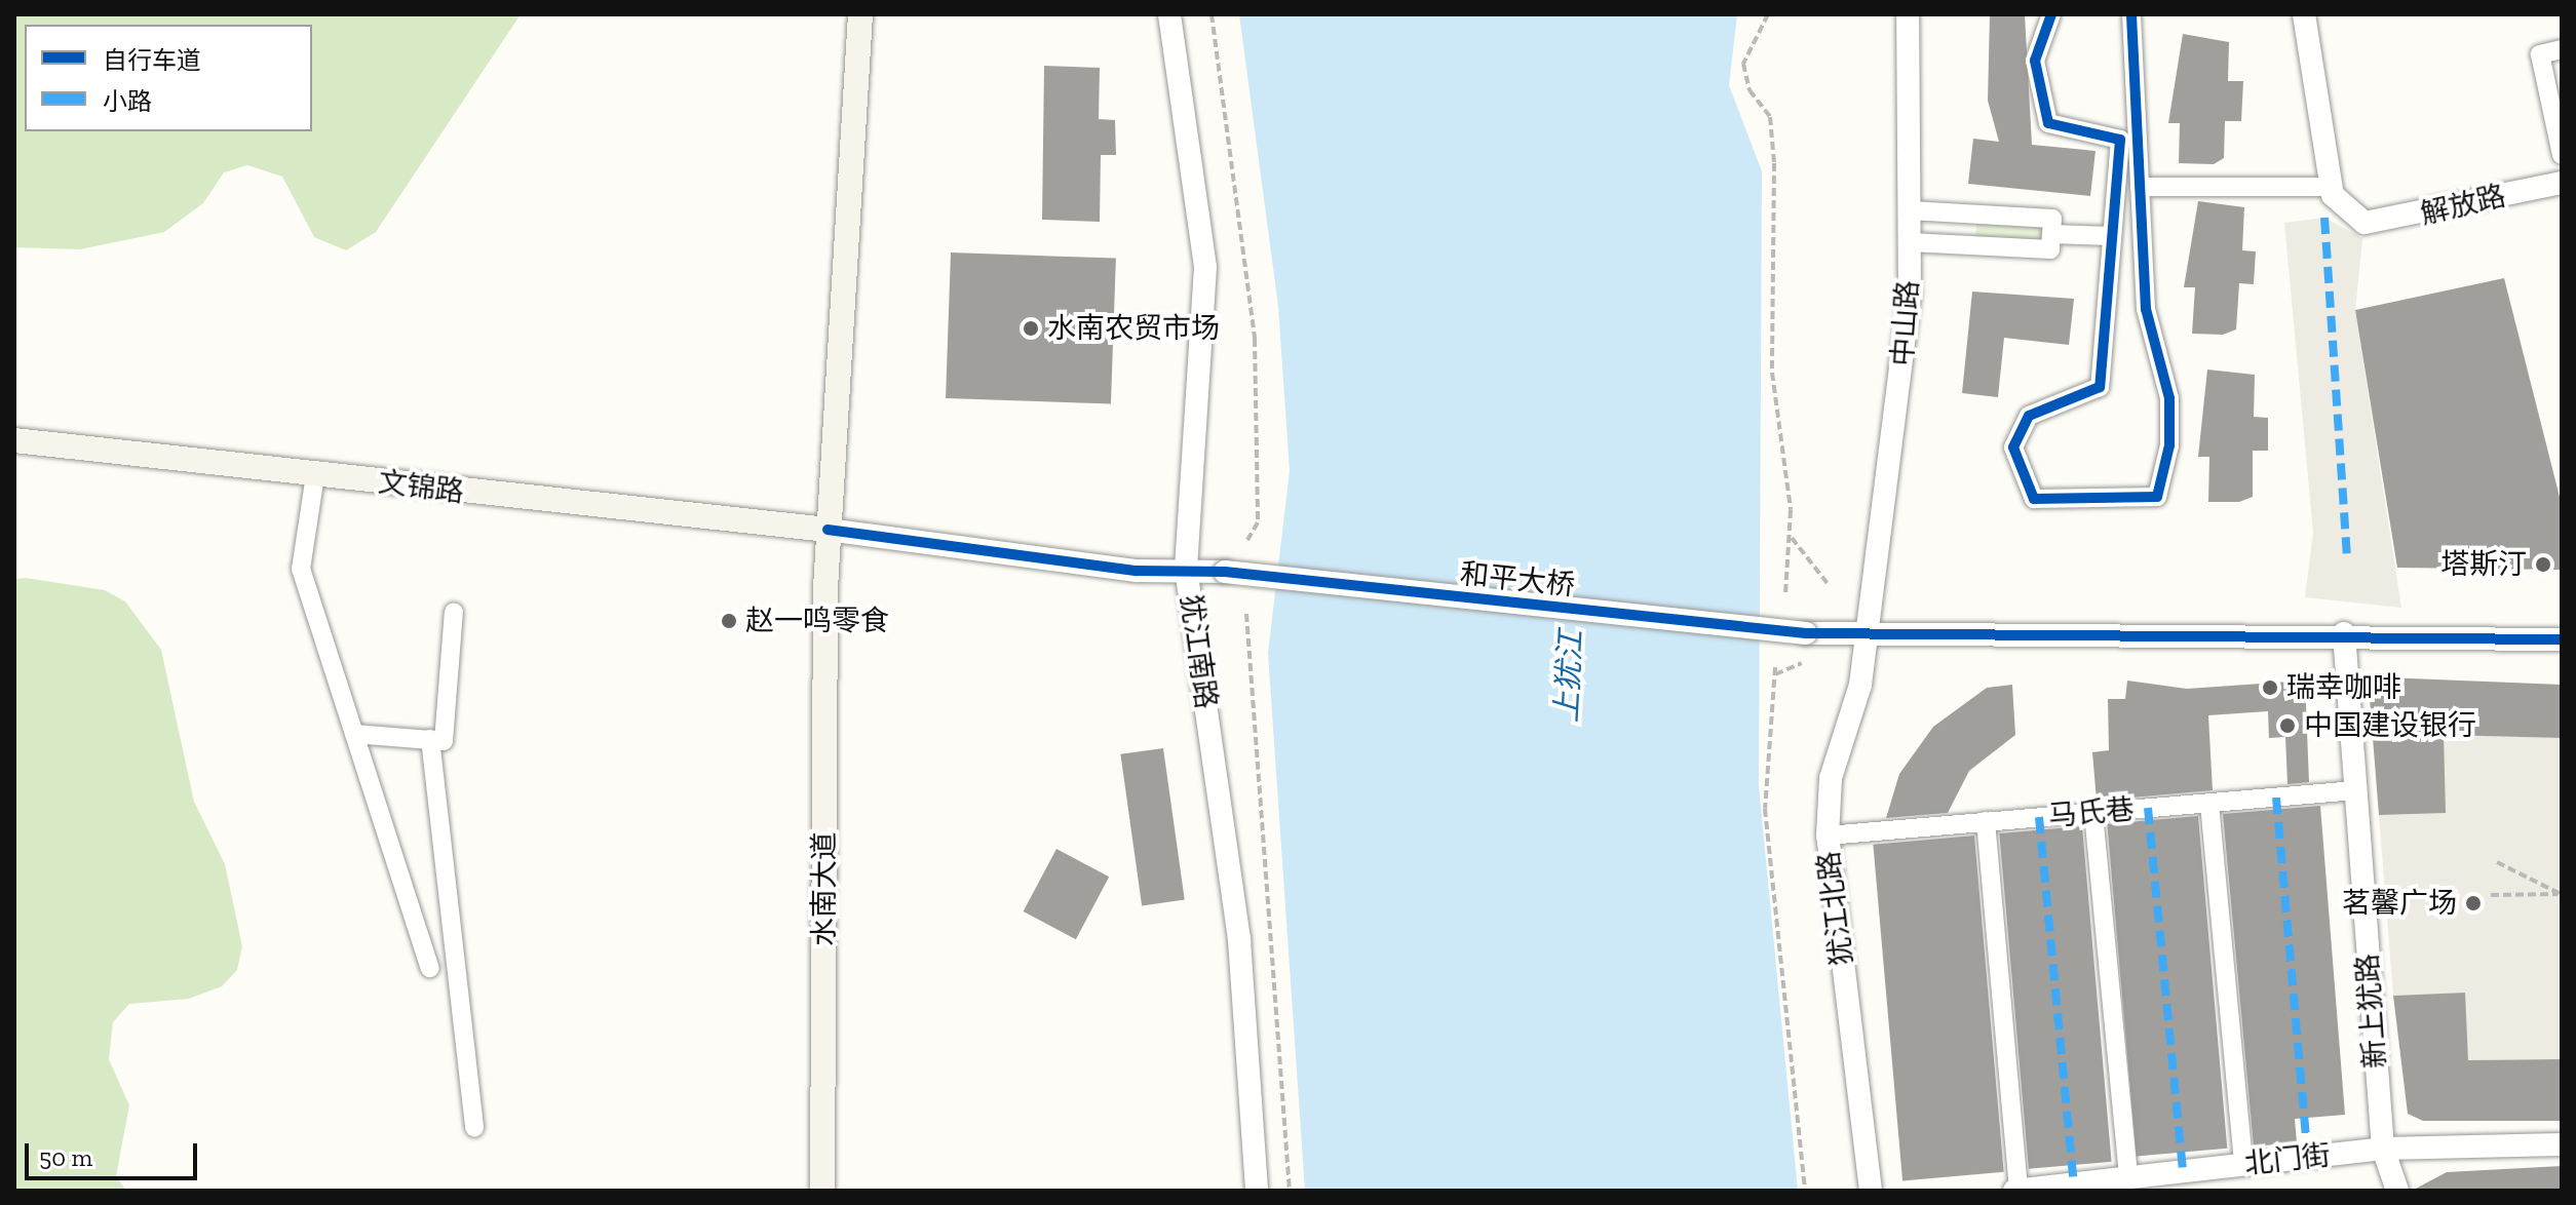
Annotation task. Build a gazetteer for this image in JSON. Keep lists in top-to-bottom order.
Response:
{
  "streets": {
    "main road": ["文锦路", "水南大道"],
    "street": [
      "解放路",
      "中山路",
      "和平大桥",
      "犹江南路",
      "马氏巷",
      "犹江北路",
      "新上犹路",
      "北门街"
    ]
  },
  "crossings": [
    ["中山路", "和平大桥"],
    ["中山路", "犹江北路"],
    ["文锦路", "和平大桥"],
    ["文锦路", "水南大道"],
    ["和平大桥", "犹江南路"],
    ["和平大桥", "水南大道"],
    ["和平大桥", "犹江北路"],
    ["和平大桥", "新上犹路"],
    ["马氏巷", "犹江北路"],
    ["马氏巷", "新上犹路"],
    ["新上犹路", "北门街"]
  ],
  "water": ["上犹江"],
  "places": [
    "水南农贸市场",
    "塔斯汀",
    "赵一鸣零食",
    "瑞幸咖啡",
    "中国建设银行",
    "茗馨广场"
  ],
  "legend": ["自行车道", "小路"],
  "scale_bar": "50 m"
}
